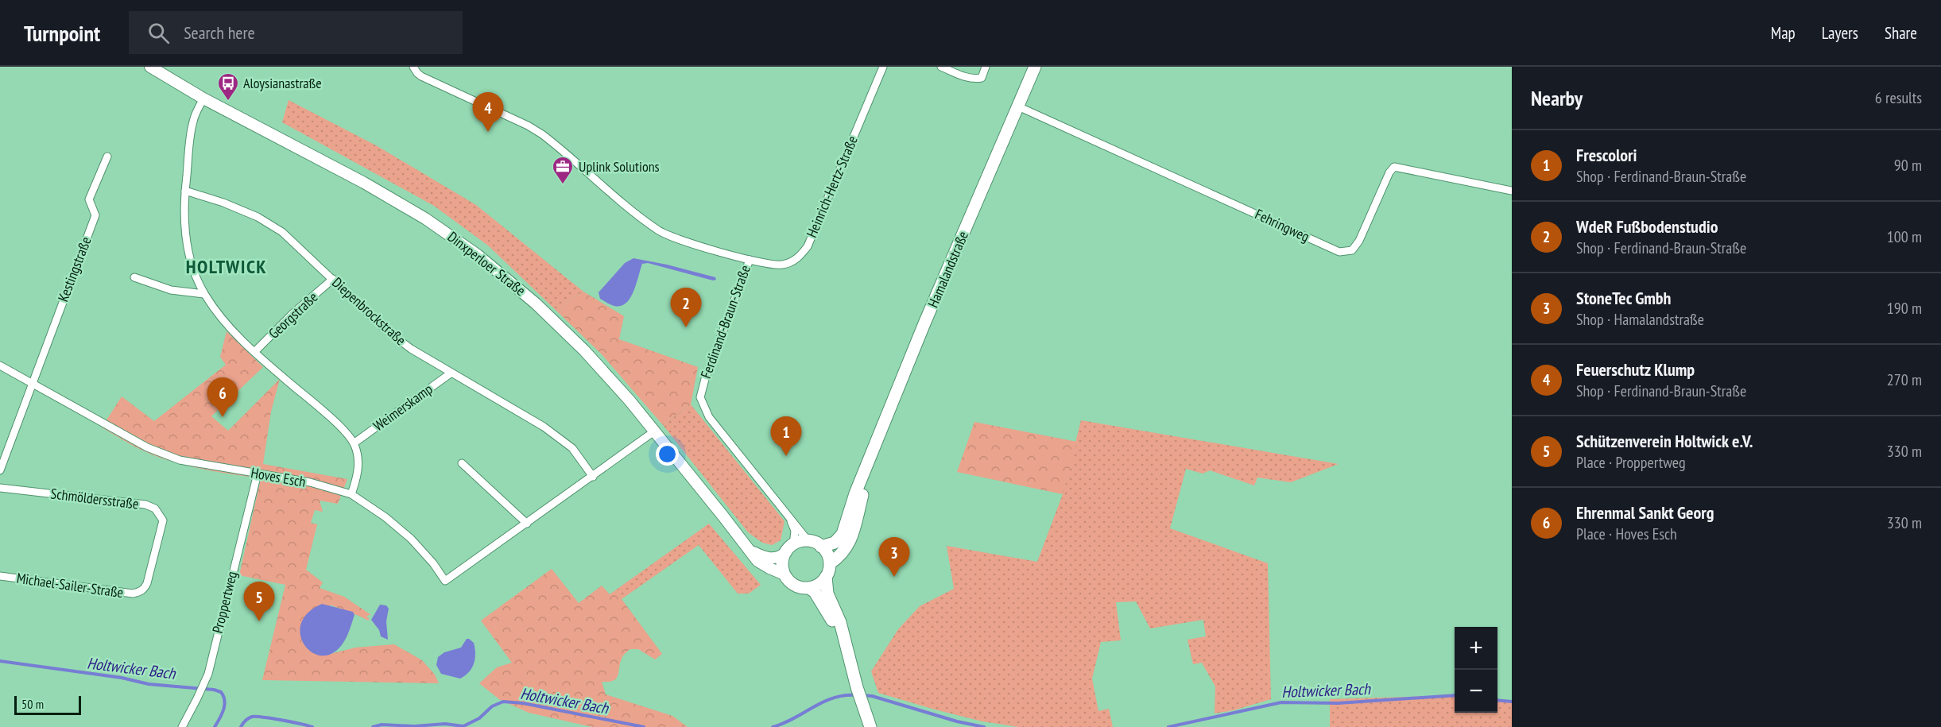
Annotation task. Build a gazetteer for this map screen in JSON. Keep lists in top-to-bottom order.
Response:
{
  "streets": {
    "main road": ["Dinxperloer Straße", "Hamalandstraße"],
    "street": [
      "Heinrich-Hertz-Straße",
      "Fehringweg",
      "Kestingstraße",
      "Diepenbrockstraße",
      "Georgstraße",
      "Ferdinand-Braun-Straße",
      "Weimerskamp",
      "Hoves Esch",
      "Schmöldersstraße",
      "Michael-Sailer-Straße",
      "Proppertweg"
    ]
  },
  "crossings": [
    ["Heinrich-Hertz-Straße", "Ferdinand-Braun-Straße"],
    ["Fehringweg", "Hamalandstraße"],
    ["Dinxperloer Straße", "Hamalandstraße"],
    ["Dinxperloer Straße", "Ferdinand-Braun-Straße"],
    ["Dinxperloer Straße", "Hoves Esch"],
    ["Kestingstraße", "Hoves Esch"],
    ["Hamalandstraße", "Ferdinand-Braun-Straße"],
    ["Diepenbrockstraße", "Georgstraße"],
    ["Diepenbrockstraße", "Weimerskamp"],
    ["Diepenbrockstraße", "Hoves Esch"],
    ["Hoves Esch", "Proppertweg"],
    ["Schmöldersstraße", "Michael-Sailer-Straße"]
  ],
  "districts": ["HOLTWICK"],
  "water": ["Holtwicker Bach"],
  "places": {
    "bus stop": ["Aloysianastraße"],
    "office": ["Uplink Solutions"]
  },
  "scale_bar": "50 m",
  "page": {
    "header": "Turnpoint",
    "search": "Search here",
    "nav": ["Map", "Layers", "Share"],
    "heading": ["Nearby", "6 results"],
    "pins": [
      "4",
      "2",
      "6",
      "1",
      "3",
      "5"
    ],
    "list": [
      {
        "mark": "1",
        "name": "Frescolori",
        "note": "Shop · Ferdinand-Braun-Straße",
        "value": "90 m"
      },
      {
        "mark": "2",
        "name": "WdeR Fußbodenstudio",
        "note": "Shop · Ferdinand-Braun-Straße",
        "value": "100 m"
      },
      {
        "mark": "3",
        "name": "StoneTec Gmbh",
        "note": "Shop · Hamalandstraße",
        "value": "190 m"
      },
      {
        "mark": "4",
        "name": "Feuerschutz Klump",
        "note": "Shop · Ferdinand-Braun-Straße",
        "value": "270 m"
      },
      {
        "mark": "5",
        "name": "Schützenverein Holtwick e.V.",
        "note": "Place · Proppertweg",
        "value": "330 m"
      },
      {
        "mark": "6",
        "name": "Ehrenmal Sankt Georg",
        "note": "Place · Hoves Esch",
        "value": "330 m"
      }
    ],
    "map_buttons": ["+", "−"],
    "scale": "50 m"
  }
}
